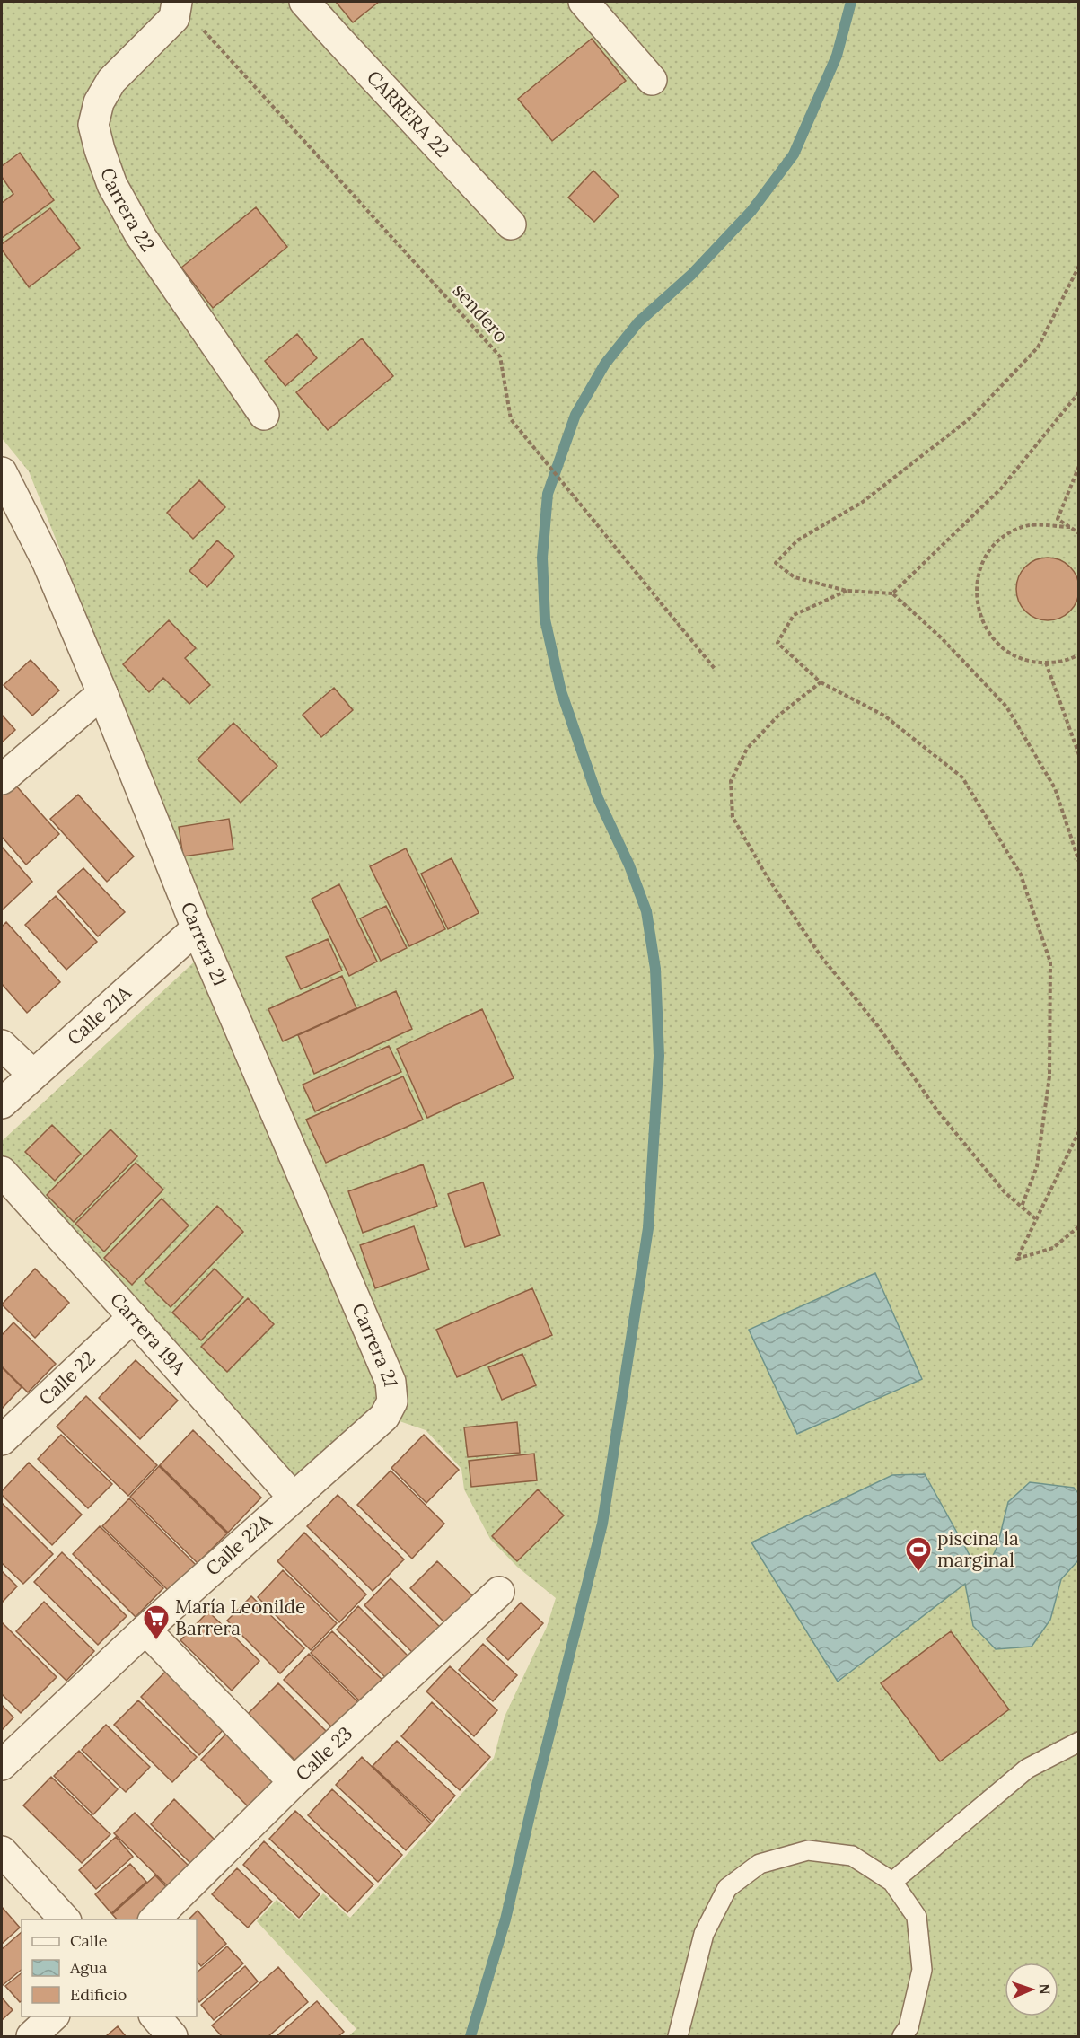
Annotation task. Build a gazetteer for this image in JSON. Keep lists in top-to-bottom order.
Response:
{
  "streets": {
    "street": [
      "CARRERA 22",
      "Carrera 22",
      "Carrera 21",
      "Calle 21A",
      "Carrera 19A",
      "Calle 22",
      "Calle 22A",
      "Calle 23"
    ],
    "path": ["sendero"]
  },
  "crossings": [
    ["Carrera 22", "sendero"],
    ["Carrera 21", "Calle 21A"],
    ["Carrera 21", "Calle 22A"],
    ["Carrera 19A", "Calle 22"],
    ["Carrera 19A", "Calle 22A"]
  ],
  "places": {
    "sports": ["piscina la marginal"],
    "supermarket": ["María Leonilde Barrera"]
  },
  "legend": ["Calle", "Agua", "Edificio"],
  "north": "right"
}
